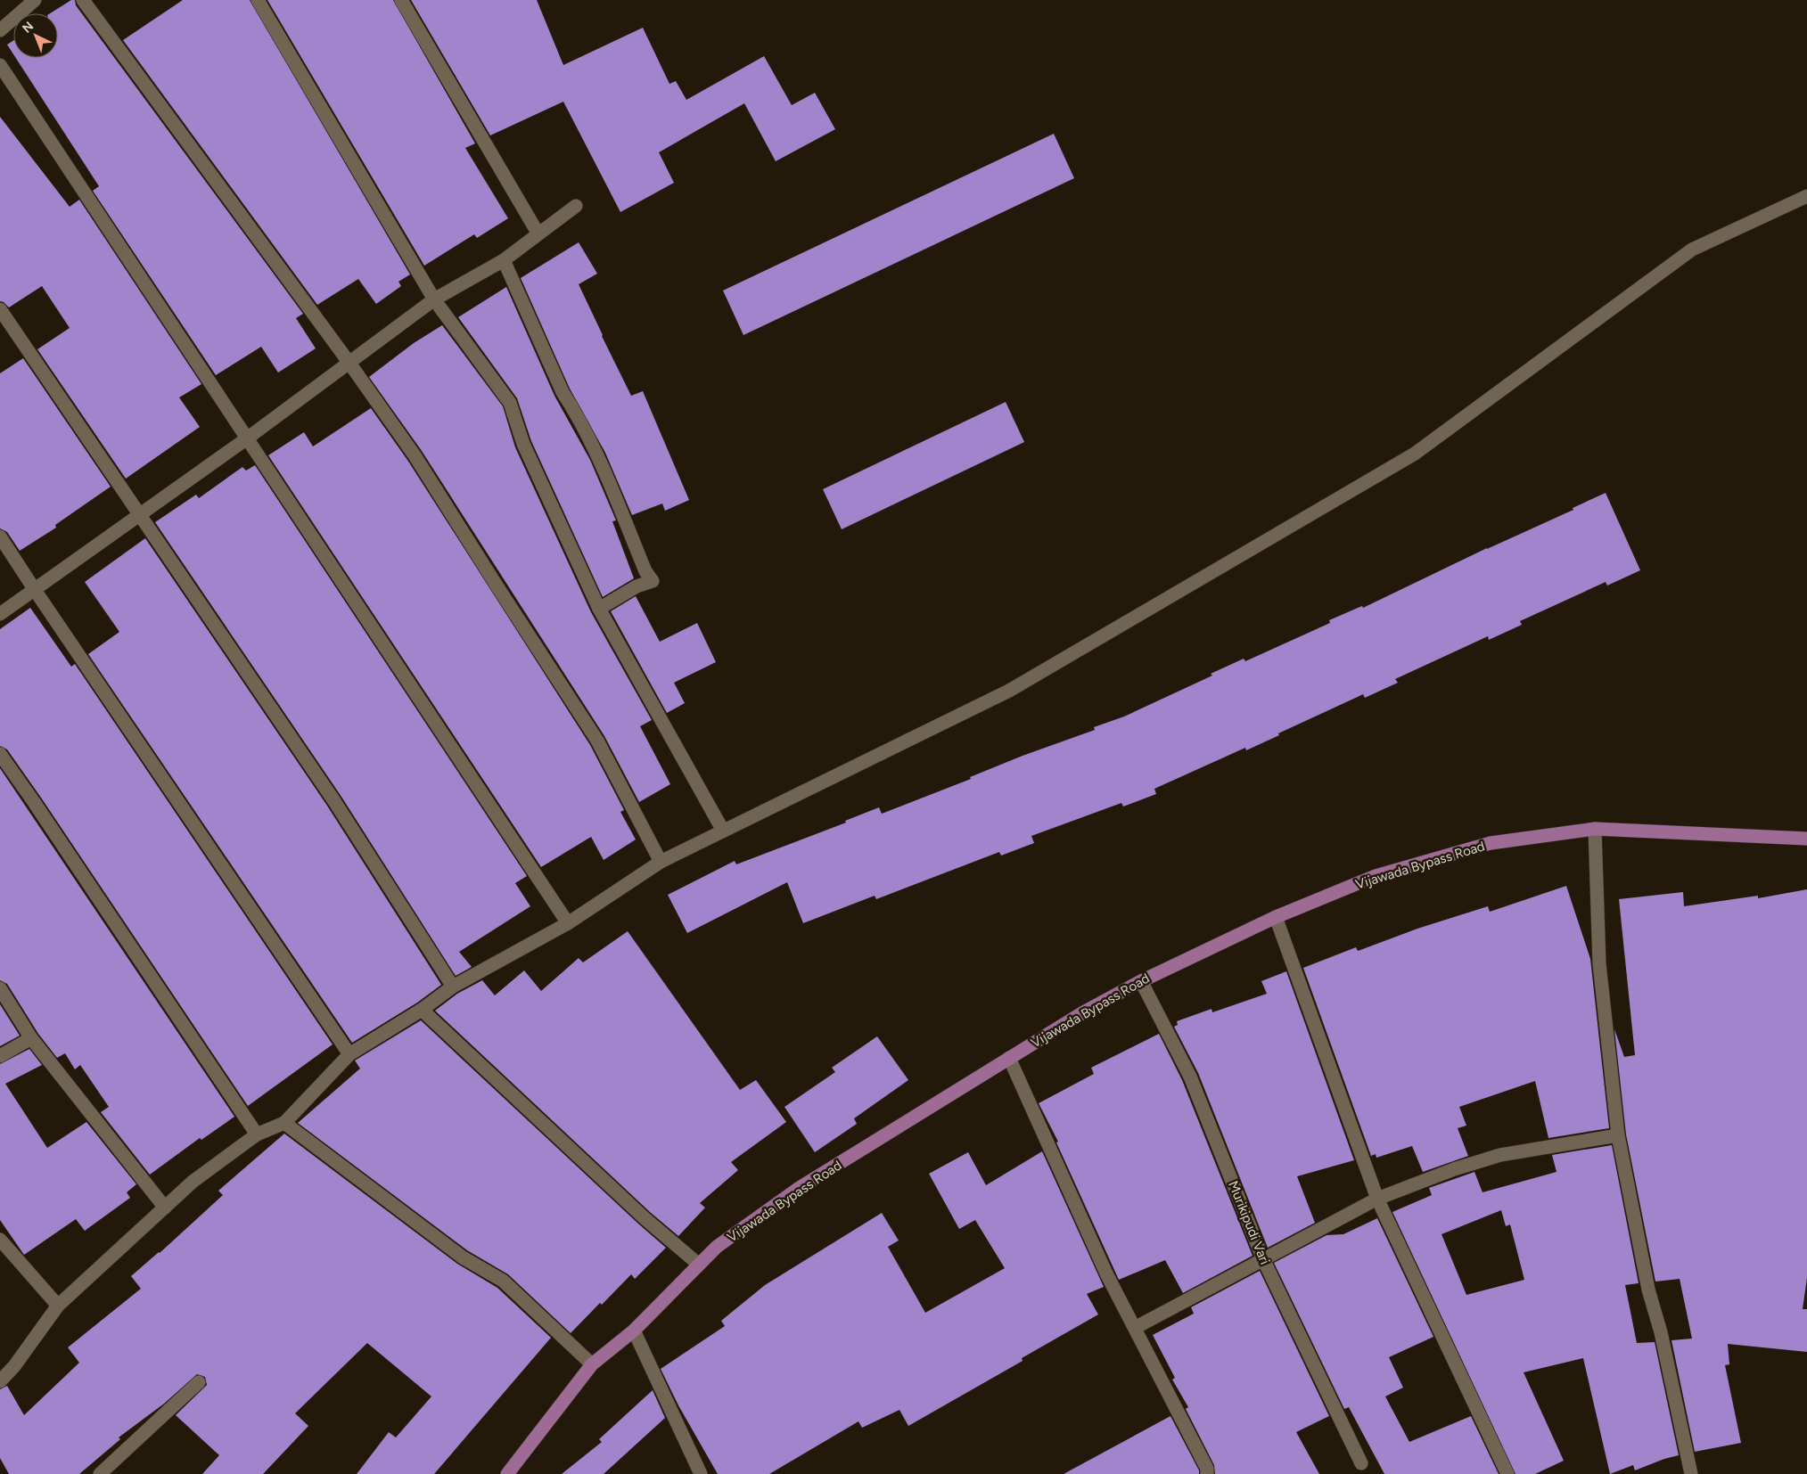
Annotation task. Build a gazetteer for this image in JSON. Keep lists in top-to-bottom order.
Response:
{
  "streets": {
    "main road": ["Vijawada Bypass Road"],
    "street": ["Murikipudi Vari"]
  },
  "crossings": [
    ["Vijawada Bypass Road", "Murikipudi Vari"]
  ],
  "north": "top left"
}
